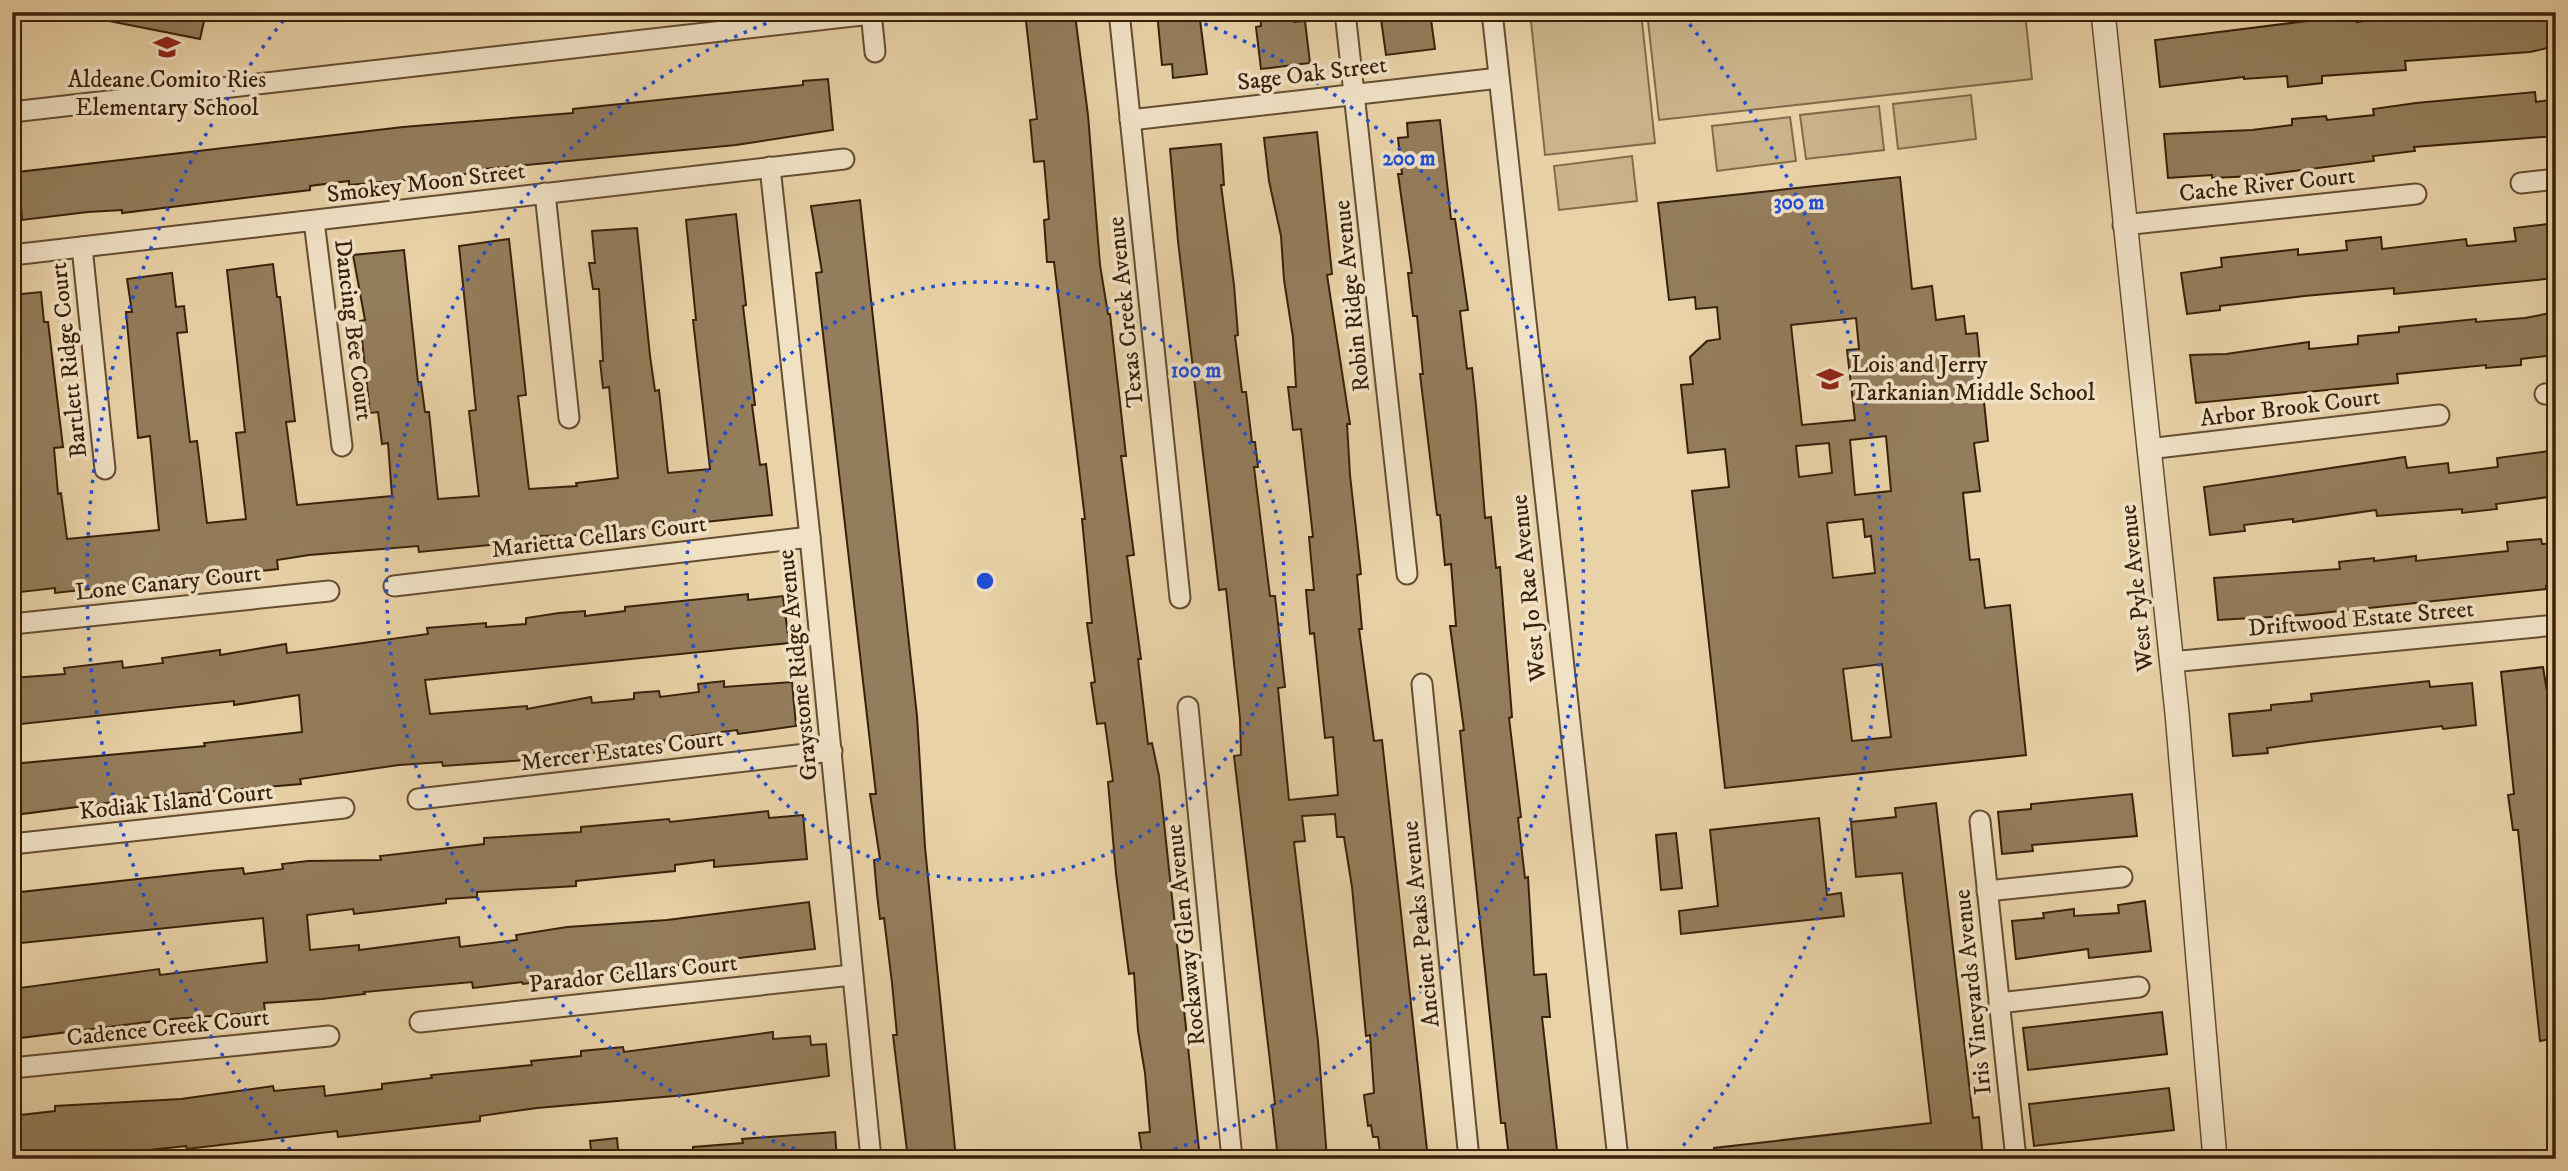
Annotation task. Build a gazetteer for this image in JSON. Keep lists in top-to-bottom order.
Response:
{
  "streets": {
    "street": [
      "Sage Oak Street",
      "Smokey Moon Street",
      "Cache River Court",
      "Robin Ridge Avenue",
      "Texas Creek Avenue",
      "Dancing Bee Court",
      "Bartlett Ridge Court",
      "Arbor Brook Court",
      "Marietta Cellars Court",
      "Lone Canary Court",
      "West Jo Rae Avenue",
      "West Pyle Avenue",
      "Driftwood Estate Street",
      "Graystone Ridge Avenue",
      "Mercer Estates Court",
      "Kodiak Island Court",
      "Ancient Peaks Avenue",
      "Rockaway Glen Avenue",
      "Parador Cellars Court",
      "Iris Vineyards Avenue",
      "Cadence Creek Court"
    ]
  },
  "crossings": [
    ["Sage Oak Street", "Robin Ridge Avenue"],
    ["Sage Oak Street", "Texas Creek Avenue"],
    ["Sage Oak Street", "West Jo Rae Avenue"],
    ["Smokey Moon Street", "Dancing Bee Court"],
    ["Smokey Moon Street", "Bartlett Ridge Court"],
    ["Smokey Moon Street", "Graystone Ridge Avenue"],
    ["Cache River Court", "West Pyle Avenue"],
    ["Arbor Brook Court", "West Pyle Avenue"],
    ["Marietta Cellars Court", "Graystone Ridge Avenue"],
    ["West Pyle Avenue", "Driftwood Estate Street"],
    ["Graystone Ridge Avenue", "Mercer Estates Court"],
    ["Graystone Ridge Avenue", "Parador Cellars Court"]
  ],
  "places": {
    "school or university": ["Aldeane Comito Ries Elementary School", "Lois and Jerry Tarkanian Middle School"]
  },
  "rings": ["200 m", "300 m", "100 m"]
}
